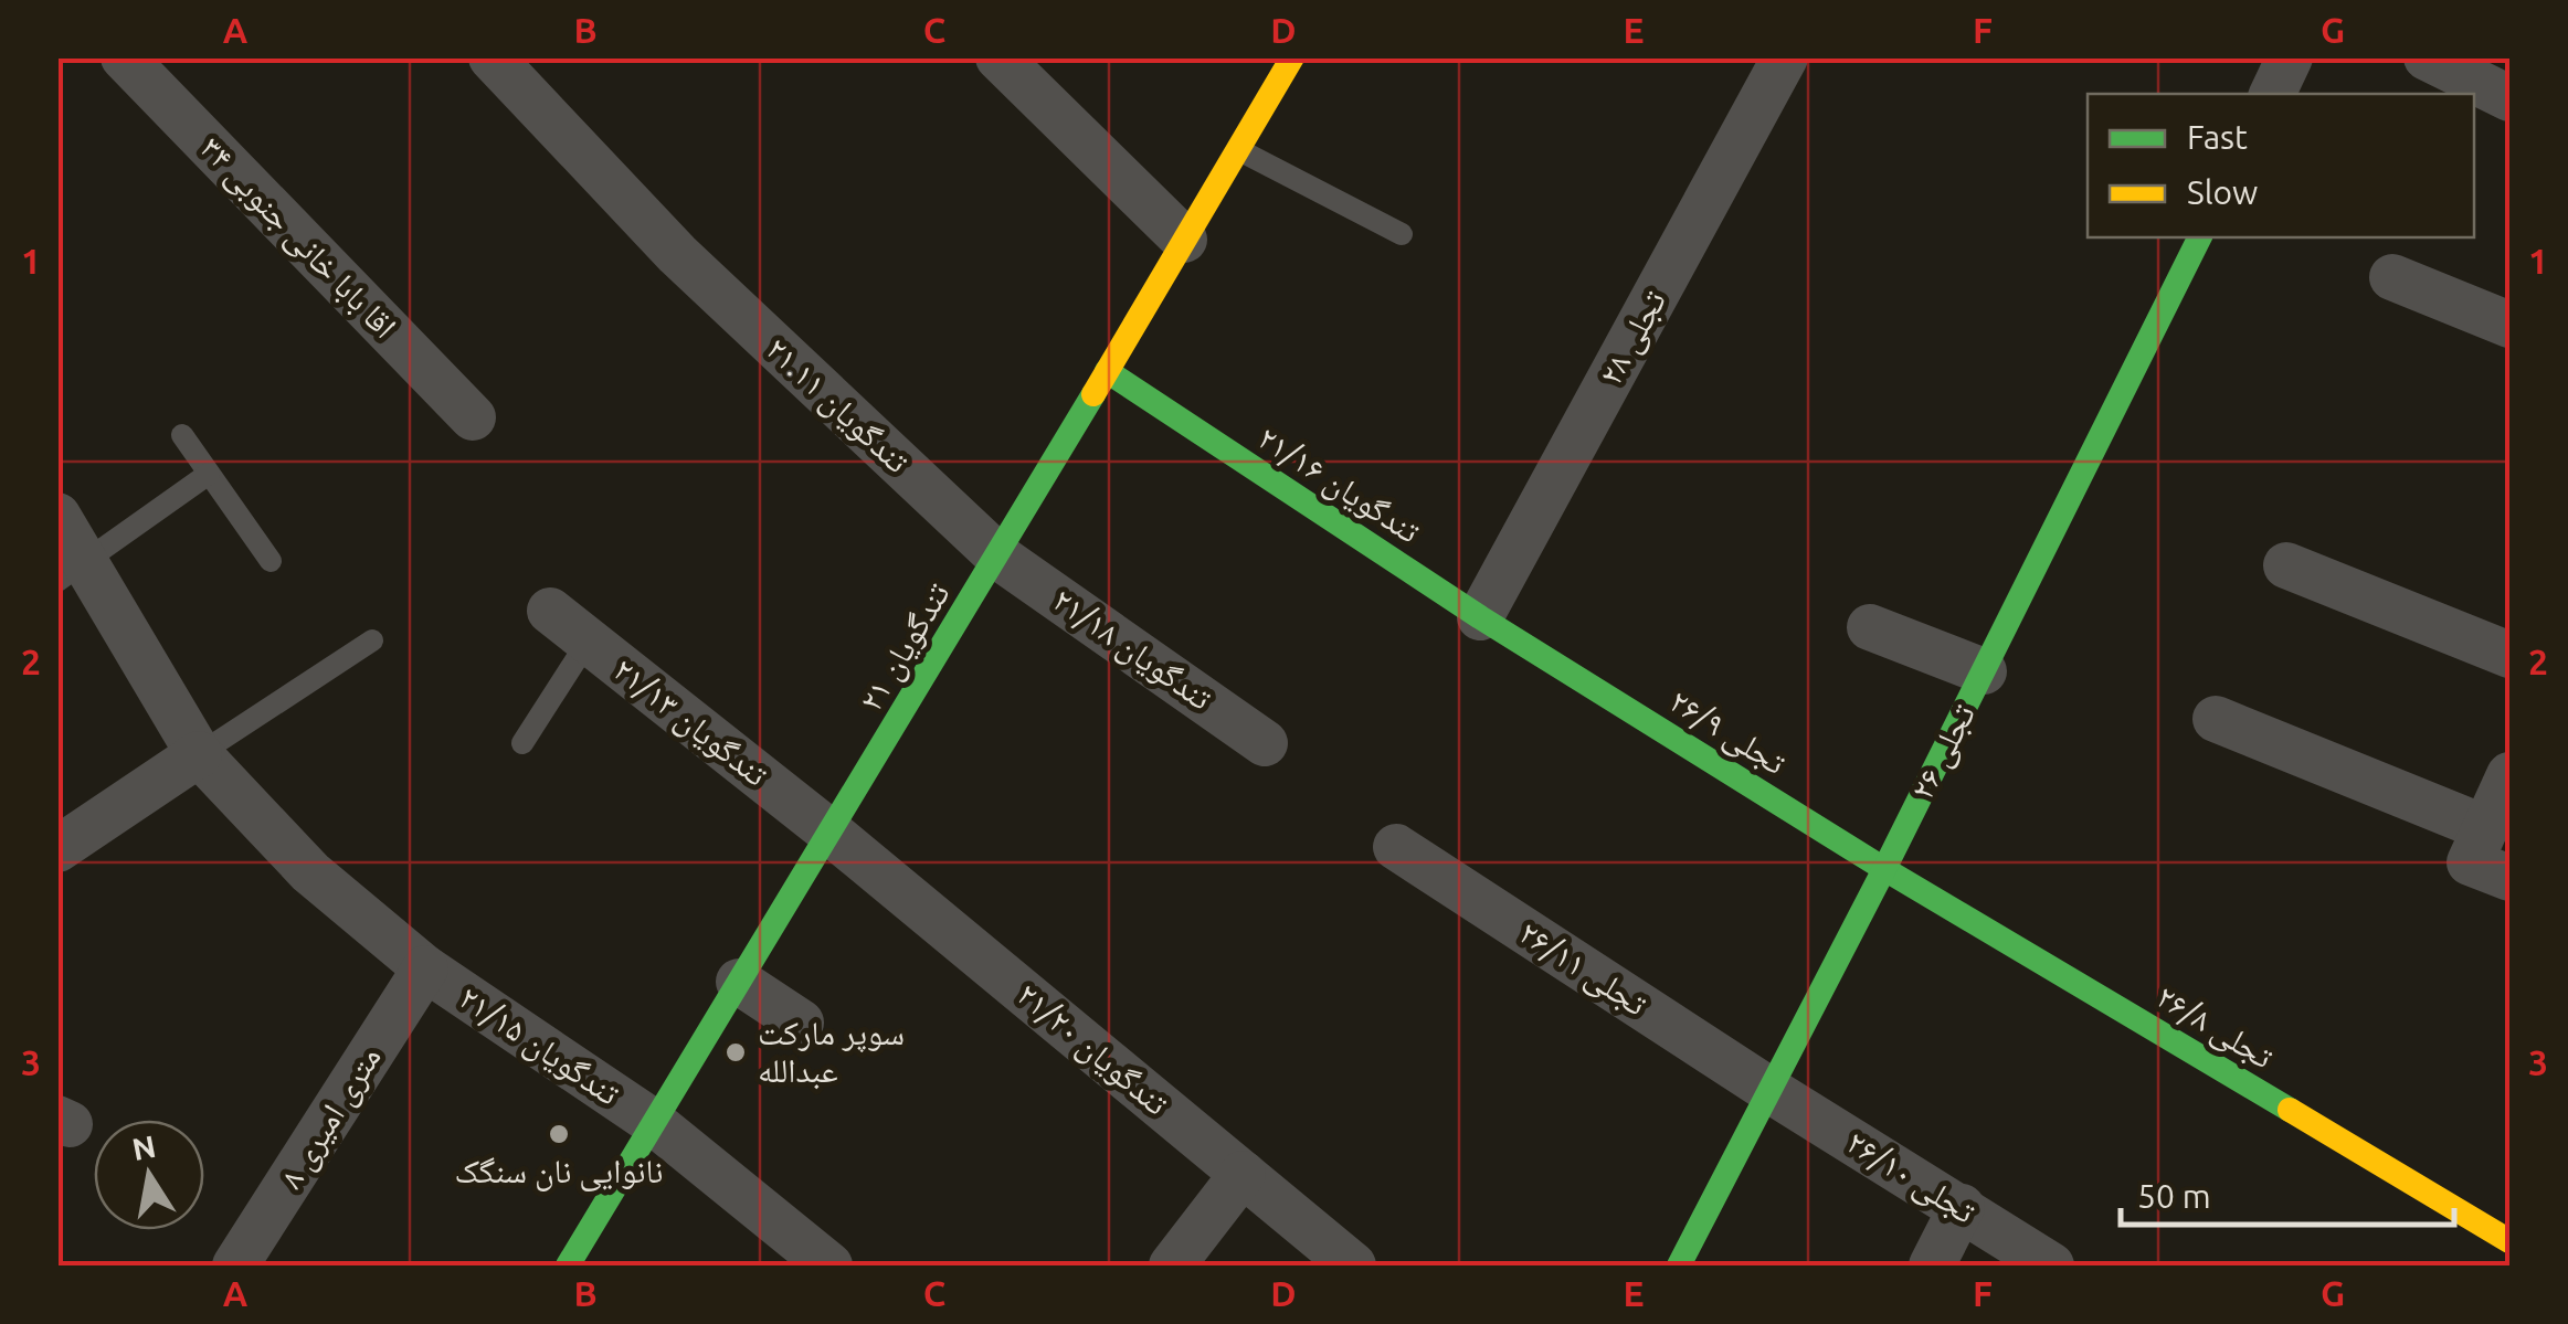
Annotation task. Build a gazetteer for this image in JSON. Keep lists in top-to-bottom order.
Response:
{
  "streets": {
    "street": [
      "۳۴ اقا بابا خانی جنوبی",
      "۲۸ تجلی",
      "۲۱.۱۱ تندگویان",
      "۲۱/۱۶ تندگویان",
      "۲۱ تندگویان",
      "۲۱/۱۸ تندگویان",
      "۲۱/۱۳ تندگویان",
      "۲۶/۹ تجلی",
      "۲۶ تجلی",
      "۲۶/۱۱ تجلی",
      "۲۶/۸ تجلی",
      "۲۱/۱۵ تندگویان",
      "۲۱/۲۰ تندگویان",
      "۸ متری امیری",
      "۲۶/۱۰ تجلی"
    ]
  },
  "crossings": [
    ["۲۸ تجلی", "۲۱/۱۶ تندگویان"],
    ["۲۱.۱۱ تندگویان", "۲۱ تندگویان"],
    ["۲۱.۱۱ تندگویان", "۲۱/۱۸ تندگویان"],
    ["۲۱/۱۶ تندگویان", "۲۱ تندگویان"],
    ["۲۱/۱۶ تندگویان", "۲۶/۹ تجلی"],
    ["۲۱ تندگویان", "۲۱/۱۸ تندگویان"],
    ["۲۱ تندگویان", "۲۱/۱۳ تندگویان"],
    ["۲۱ تندگویان", "۲۱/۱۵ تندگویان"],
    ["۲۱ تندگویان", "۲۱/۲۰ تندگویان"],
    ["۲۱/۱۳ تندگویان", "۲۱/۲۰ تندگویان"],
    ["۲۶/۹ تجلی", "۲۶ تجلی"],
    ["۲۶/۹ تجلی", "۲۶/۸ تجلی"],
    ["۲۶ تجلی", "۲۶/۱۱ تجلی"],
    ["۲۶ تجلی", "۲۶/۸ تجلی"],
    ["۲۶ تجلی", "۲۶/۱۰ تجلی"],
    ["۲۶/۱۱ تجلی", "۲۶/۱۰ تجلی"],
    ["۲۱/۱۵ تندگویان", "۸ متری امیری"]
  ],
  "places": ["سوپر مارکت عبدالله", "نانوایی نان سنگک"],
  "legend": ["Fast", "Slow"],
  "scale_bar": "50 m",
  "north": "top",
  "grid": {
    "columns": [
      "A",
      "B",
      "C",
      "D",
      "E",
      "F",
      "G"
    ],
    "rows": ["1", "2", "3"]
  }
}
